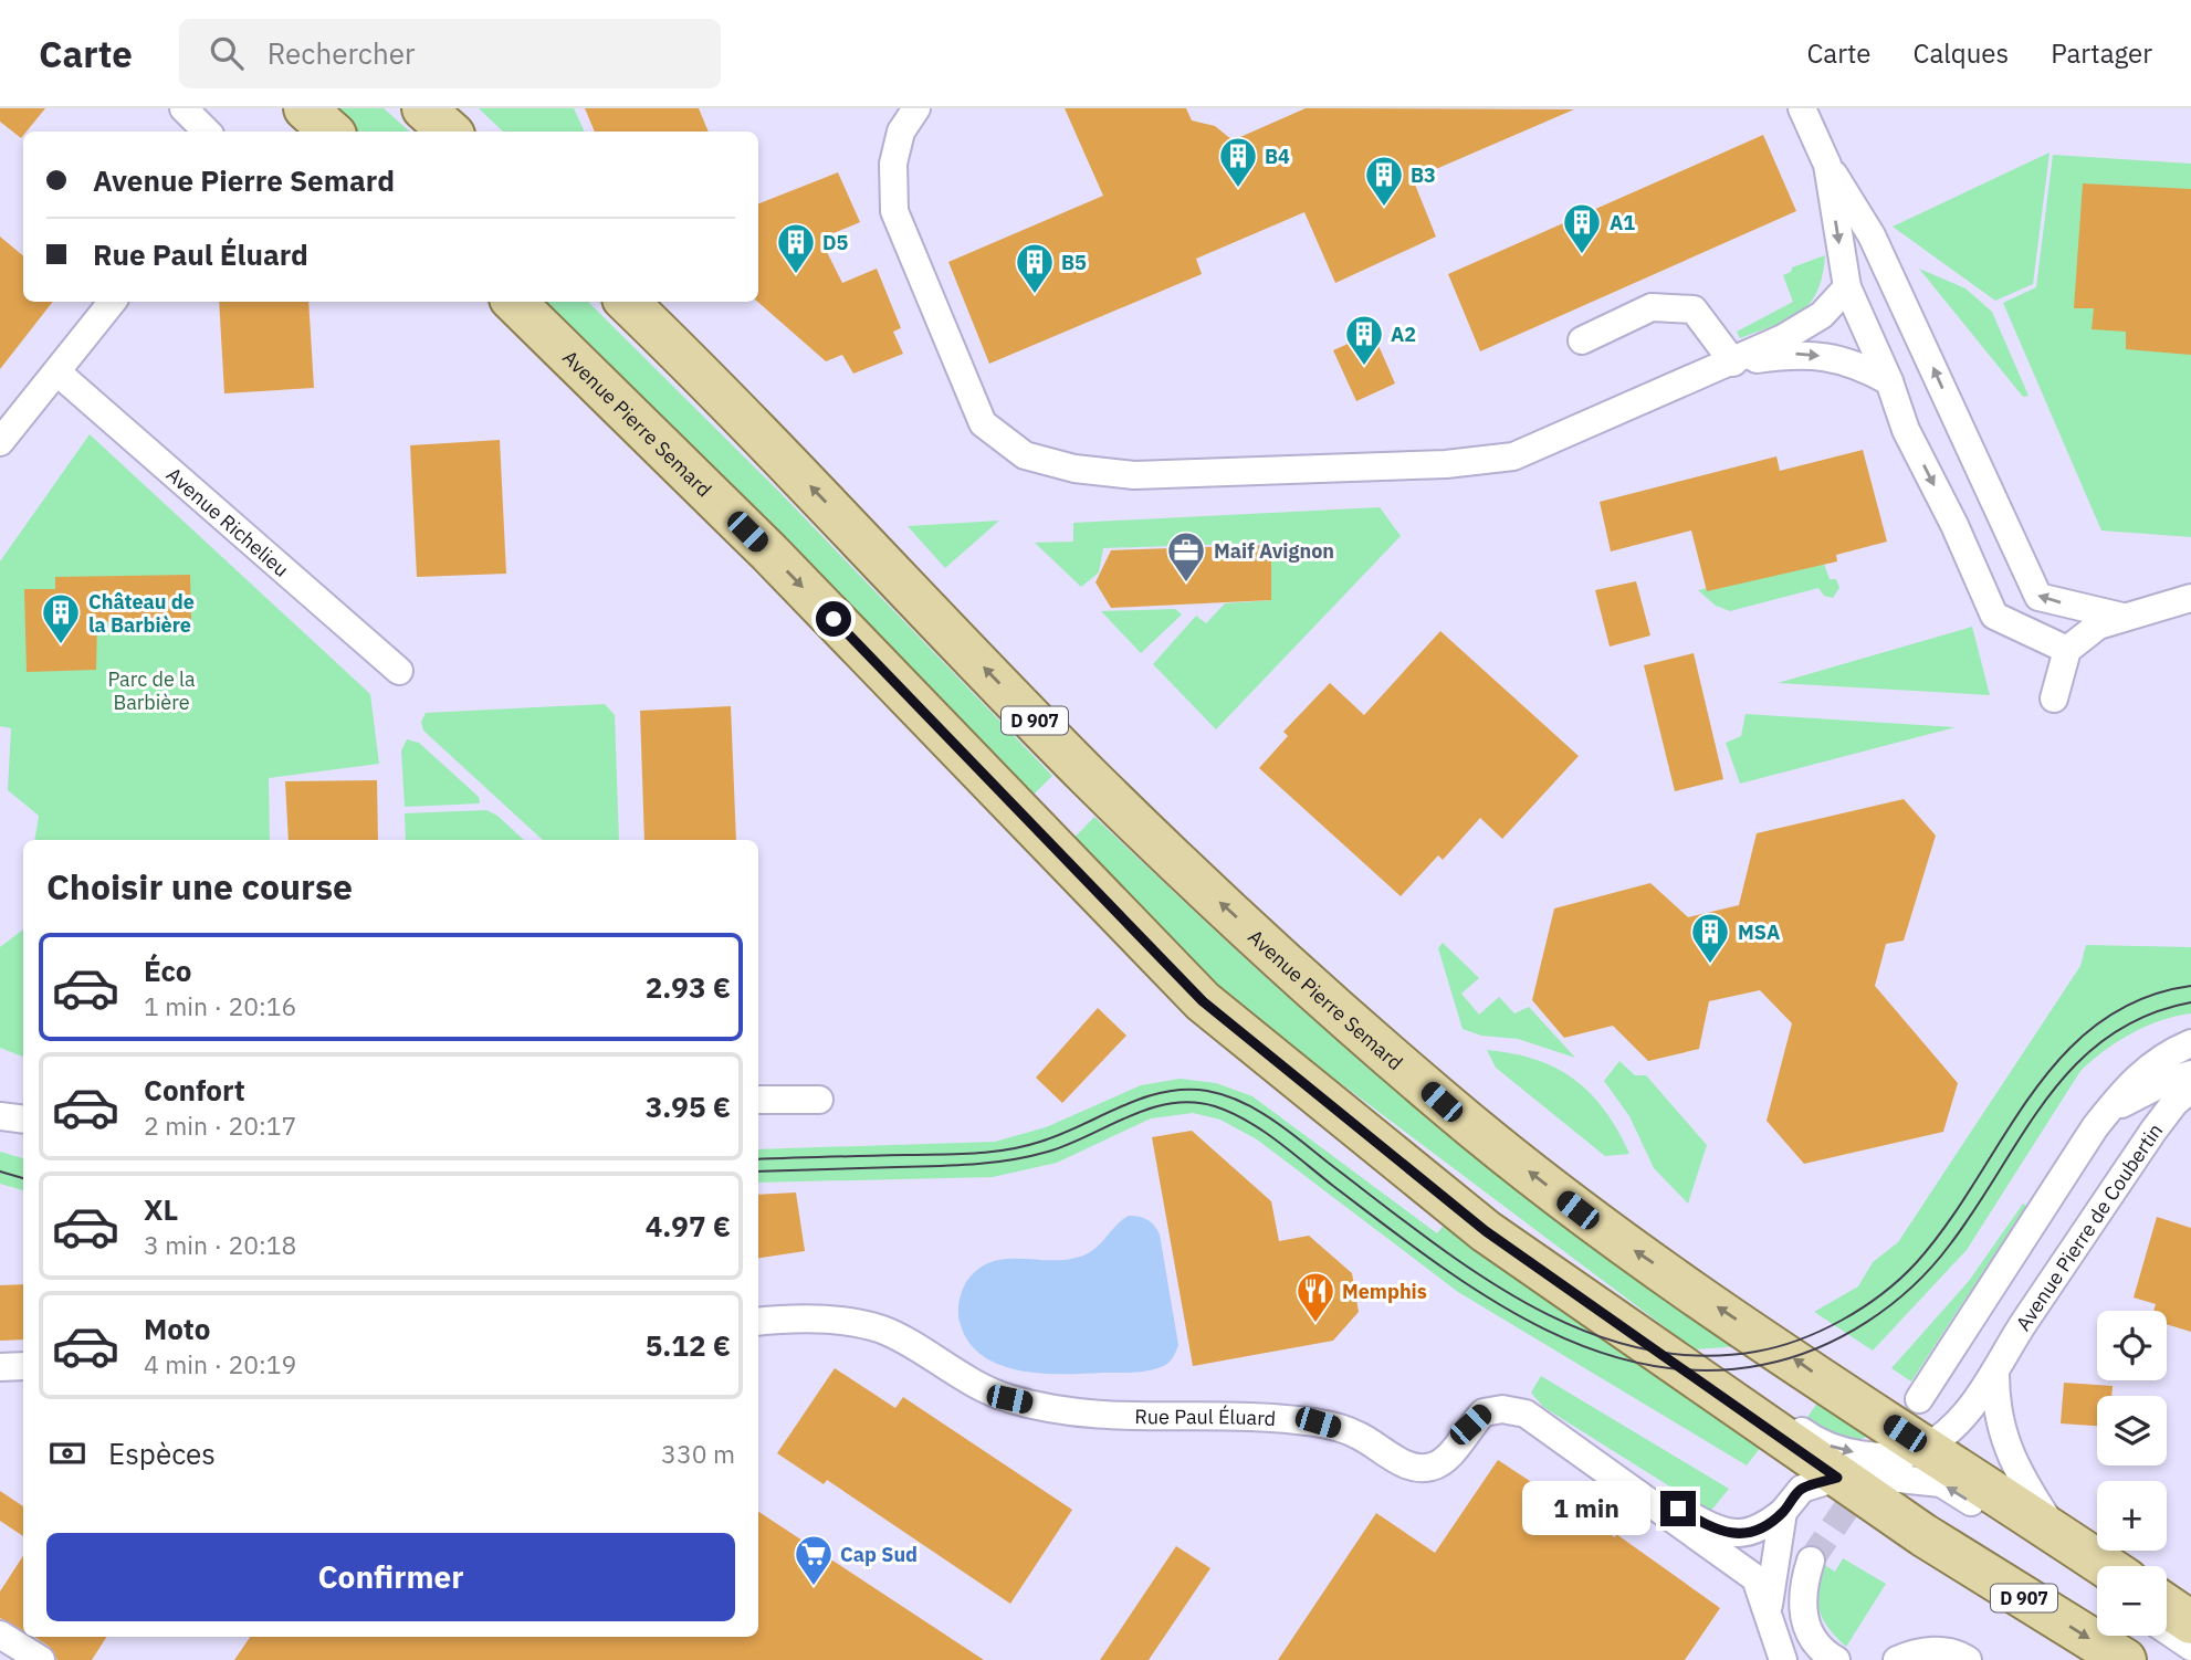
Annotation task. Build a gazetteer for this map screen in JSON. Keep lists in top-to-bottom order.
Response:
{
  "streets": {
    "main road": ["Avenue Pierre Semard", "D 907"],
    "street": ["Avenue Richelieu", "Avenue Pierre de Coubertin", "Rue Paul Éluard"]
  },
  "crossings": [
    ["Avenue Pierre Semard", "Avenue Pierre de Coubertin"],
    ["Avenue Pierre Semard", "Rue Paul Éluard"]
  ],
  "parks": ["Parc de la Barbière"],
  "places": {
    "building": [
      "B4",
      "B3",
      "A1",
      "D5",
      "B5",
      "A2",
      "Château de la Barbière",
      "MSA"
    ],
    "office": ["Maif Avignon"],
    "restaurant": ["Memphis"],
    "supermarket": ["Cap Sud"]
  },
  "page": {
    "header": "Carte",
    "search": "Rechercher",
    "nav": ["Carte", "Calques", "Partager"],
    "banner": ["Avenue Pierre Semard", "Rue Paul Éluard"],
    "heading": "Choisir une course",
    "list": [
      {
        "name": "Éco",
        "note": "1 min · 20:16",
        "value": "2.93 €"
      },
      {
        "name": "Confort",
        "note": "2 min · 20:17",
        "value": "3.95 €"
      },
      {
        "name": "XL",
        "note": "3 min · 20:18",
        "value": "4.97 €"
      },
      {
        "name": "Moto",
        "note": "4 min · 20:19",
        "value": "5.12 €"
      }
    ],
    "map_buttons": ["+", "−"],
    "pay": ["Espèces", "330 m"],
    "bubble": "1 min",
    "buttons": "Confirmer"
  }
}
